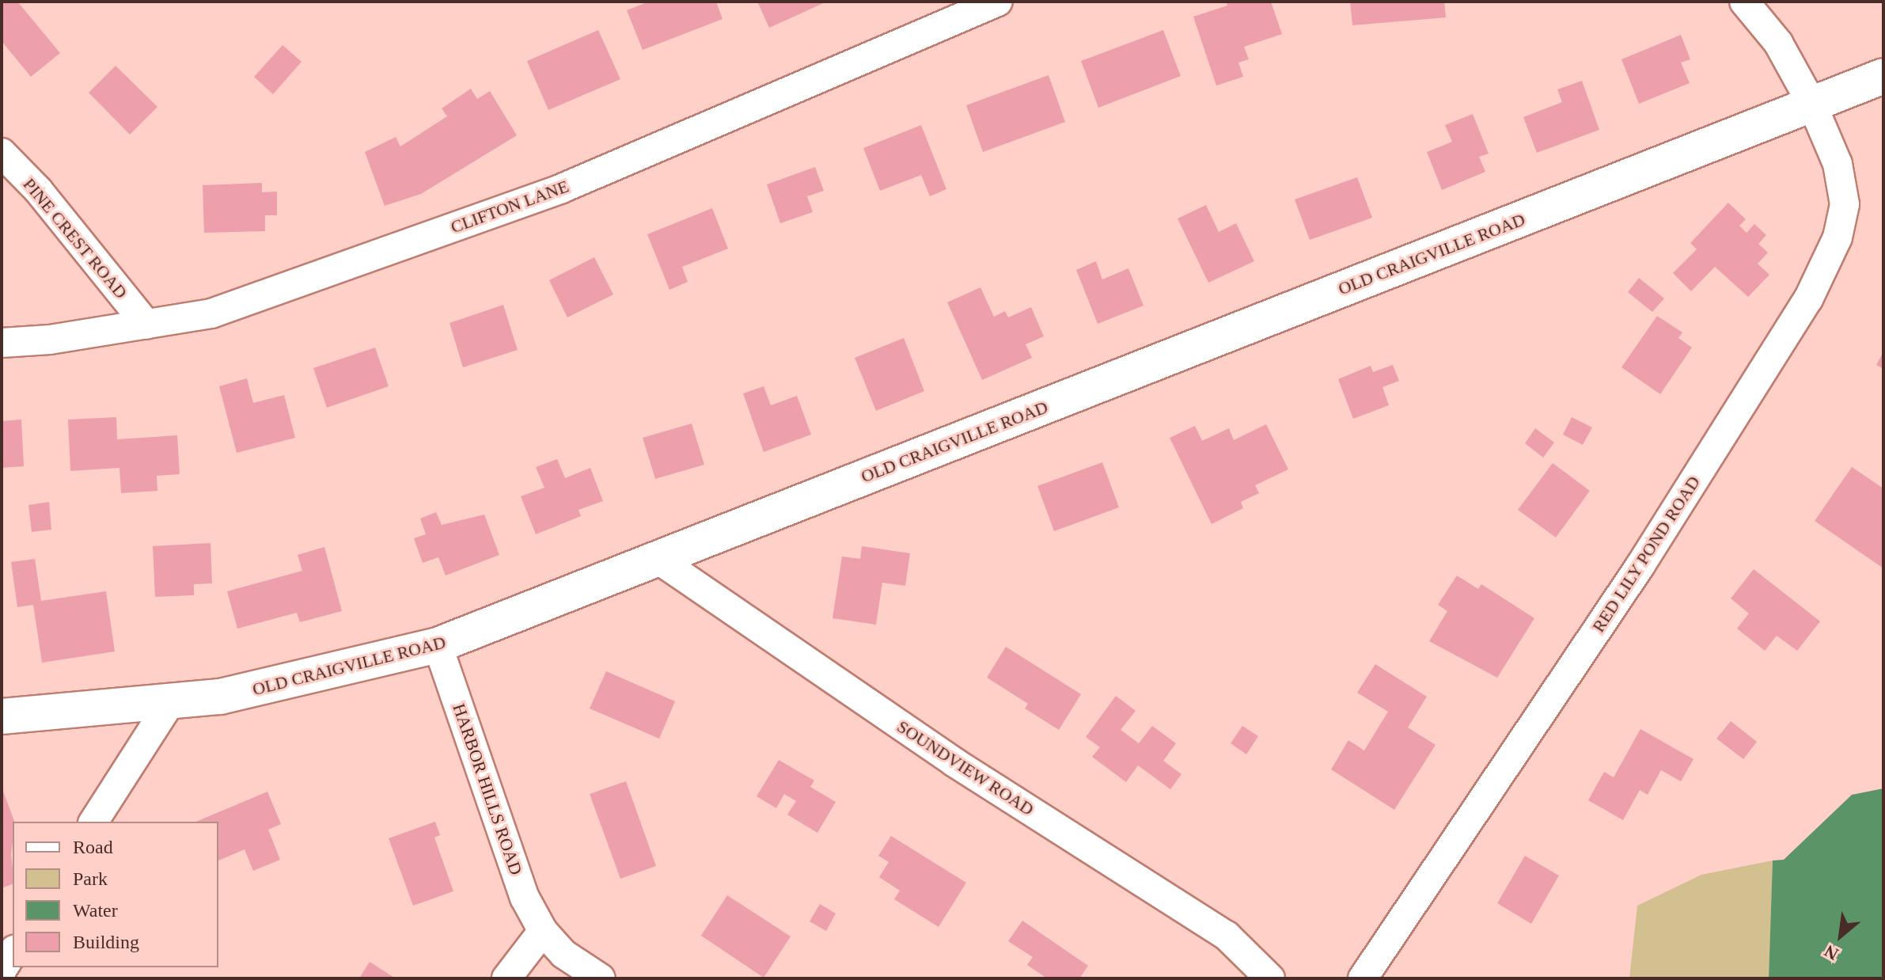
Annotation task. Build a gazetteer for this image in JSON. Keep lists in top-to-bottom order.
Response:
{
  "streets": {
    "street": [
      "CLIFTON LANE",
      "PINE CREST ROAD",
      "OLD CRAIGVILLE ROAD",
      "RED LILY POND ROAD",
      "SOUNDVIEW ROAD",
      "HARBOR HILLS ROAD"
    ]
  },
  "crossings": [
    ["CLIFTON LANE", "PINE CREST ROAD"],
    ["OLD CRAIGVILLE ROAD", "RED LILY POND ROAD"],
    ["OLD CRAIGVILLE ROAD", "SOUNDVIEW ROAD"],
    ["OLD CRAIGVILLE ROAD", "HARBOR HILLS ROAD"]
  ],
  "legend": [
    "Road",
    "Park",
    "Water",
    "Building"
  ],
  "north": "bottom left"
}
